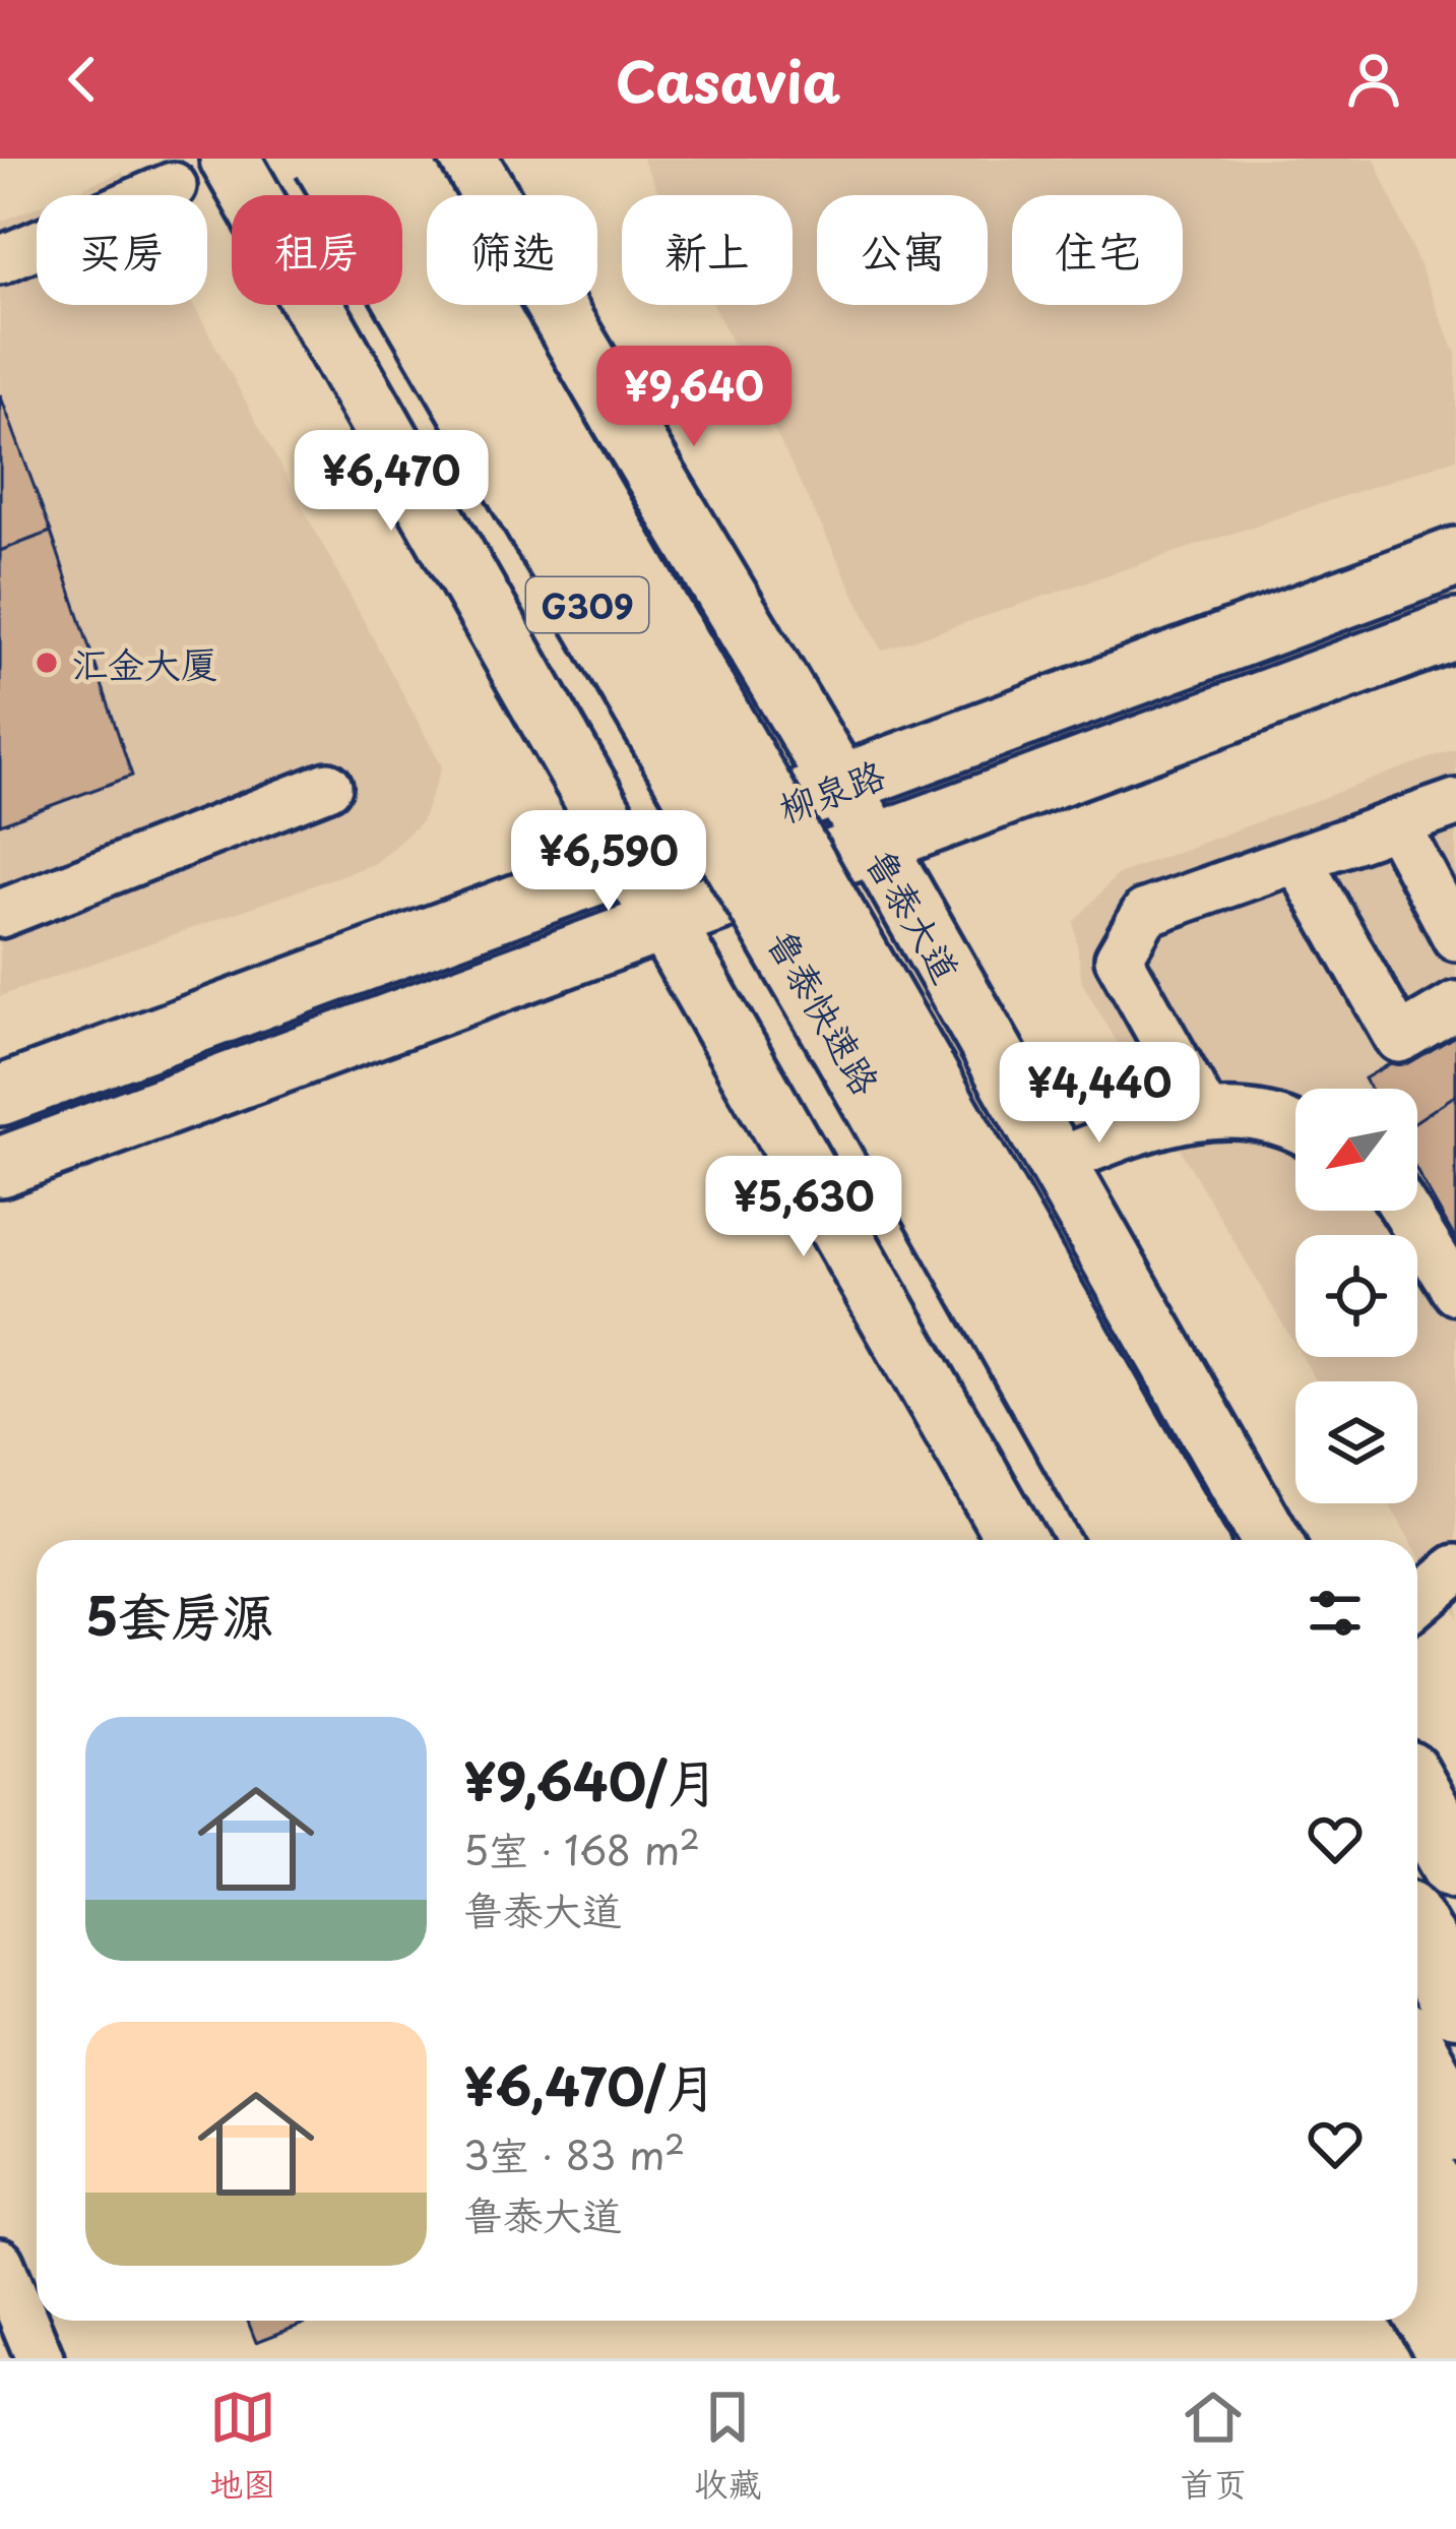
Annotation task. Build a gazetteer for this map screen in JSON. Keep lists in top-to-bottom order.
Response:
{
  "streets": {
    "highway": ["G309", "鲁泰快速路"],
    "main road": ["柳泉路", "鲁泰大道"]
  },
  "crossings": [
    ["柳泉路", "鲁泰大道"]
  ],
  "places": ["汇金大厦"],
  "north": "bottom left",
  "page": {
    "header": "Casavia",
    "chip": [
      "买房",
      "租房",
      "筛选",
      "新上",
      "公寓",
      "住宅"
    ],
    "price": [
      "¥9,640",
      "¥6,470",
      "¥6,590",
      "¥4,440",
      "¥5,630"
    ],
    "heading": "5套房源",
    "list": [
      {
        "name": "¥9,640/月",
        "note": "5室 · 168 m² · 鲁泰大道"
      },
      {
        "name": "¥6,470/月",
        "note": "3室 · 83 m² · 鲁泰大道"
      }
    ],
    "tabs": ["地图", "收藏", "首页"]
  }
}
